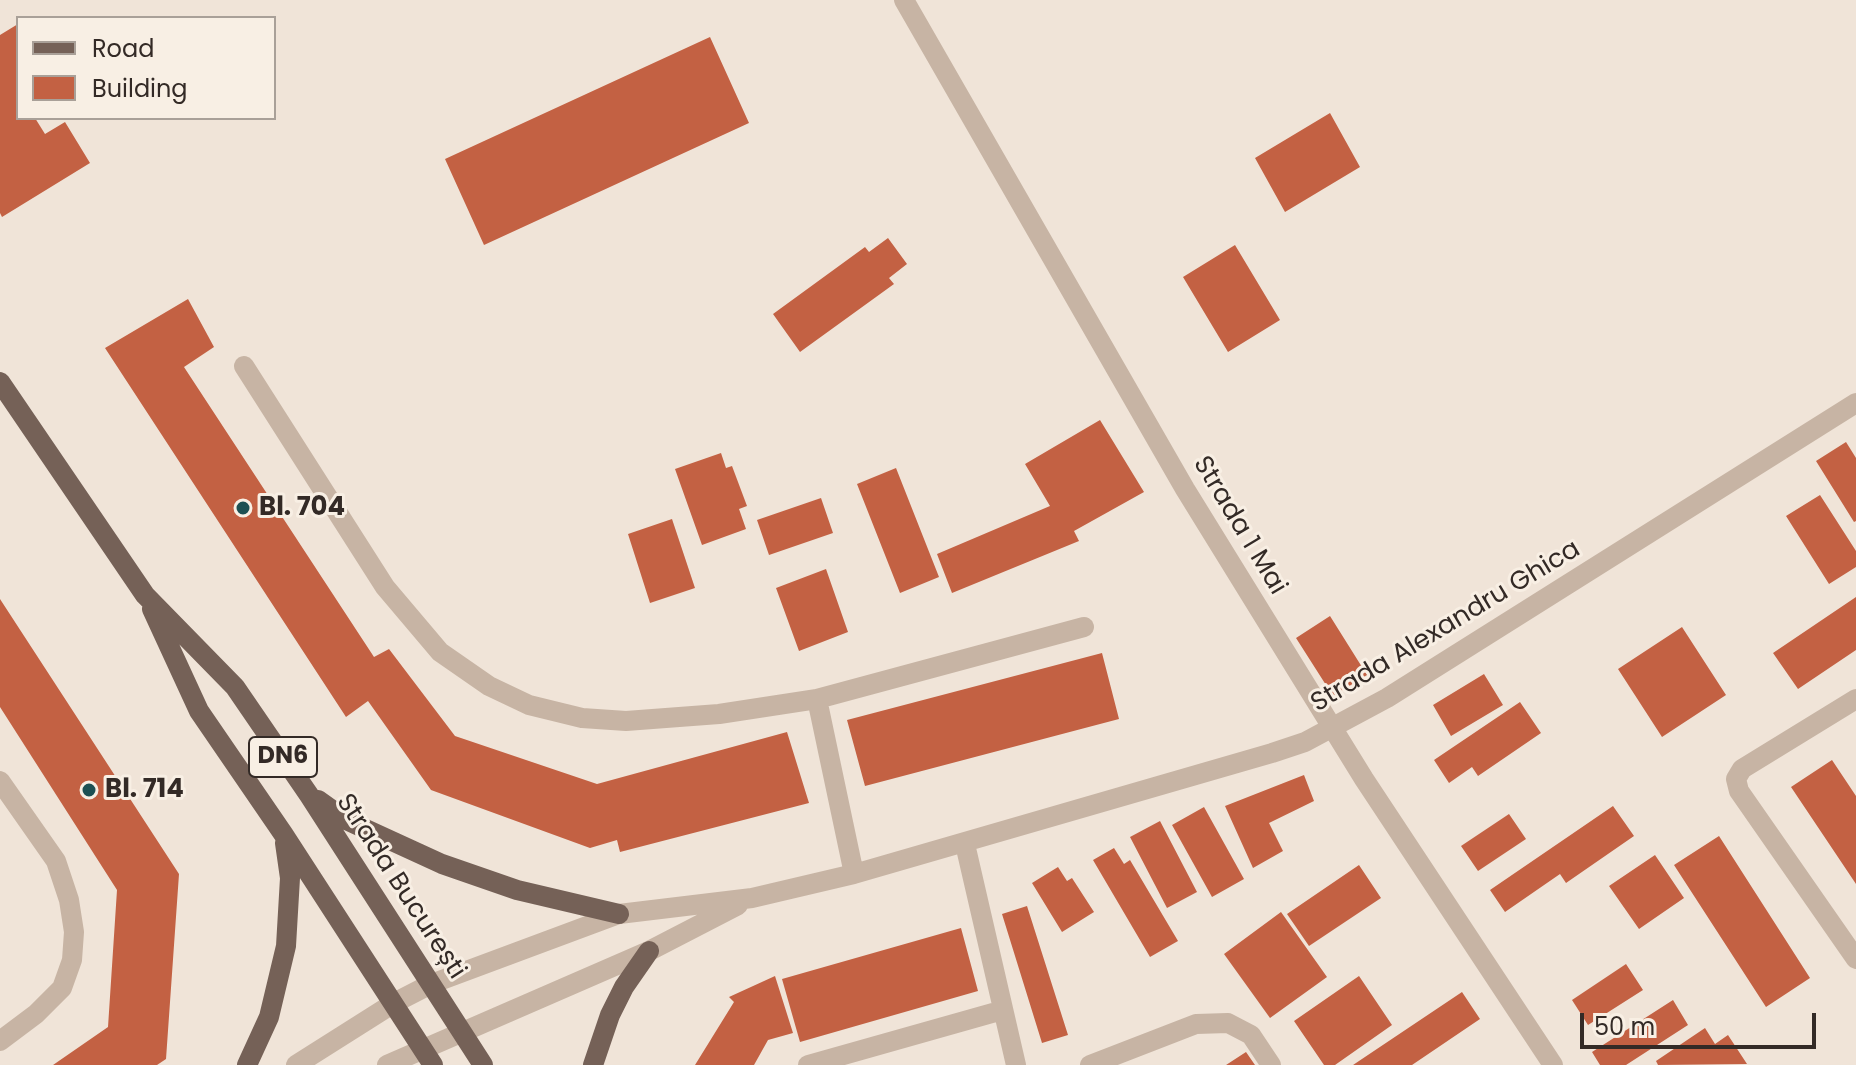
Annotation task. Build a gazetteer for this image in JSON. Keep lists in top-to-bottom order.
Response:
{
  "streets": {
    "main road": ["DN6", "Strada București"],
    "street": ["Strada 1 Mai", "Strada Alexandru Ghica"]
  },
  "crossings": [
    ["Strada 1 Mai", "Strada Alexandru Ghica"],
    ["Strada Alexandru Ghica", "Strada București"]
  ],
  "places": ["Bl. 704", "Bl. 714"],
  "legend": ["Road", "Building"],
  "scale_bar": "50 m"
}
